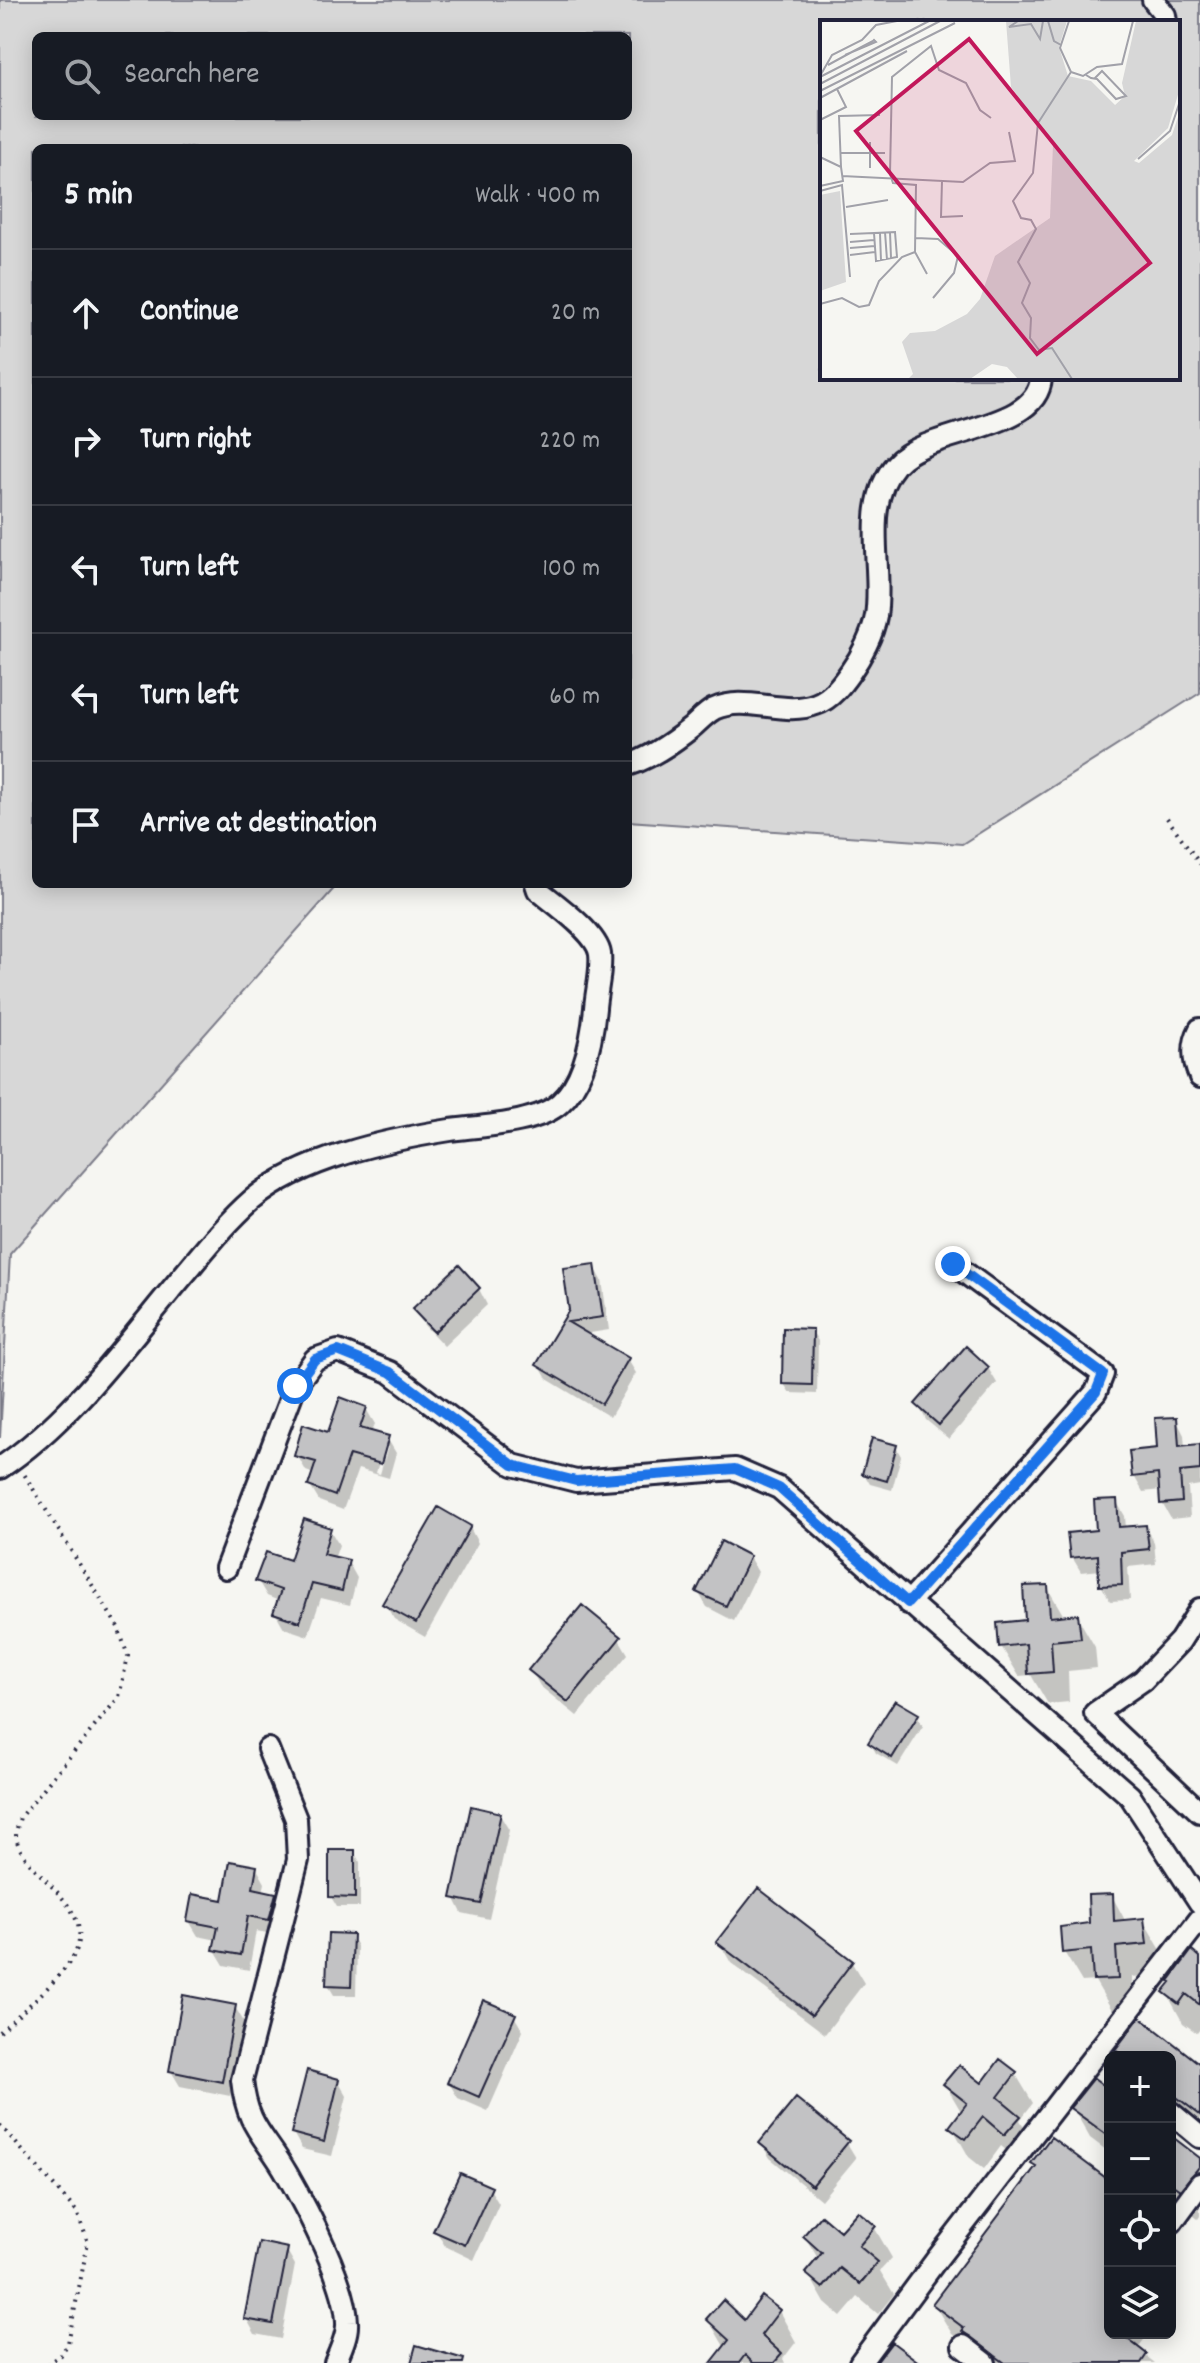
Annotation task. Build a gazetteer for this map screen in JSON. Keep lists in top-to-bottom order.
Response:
{
  "page": {
    "search": "Search here",
    "heading": ["5 min", "Walk · 400 m"],
    "list": [
      ["Continue", "20 m"],
      ["Turn right", "220 m"],
      ["Turn left", "100 m"],
      ["Turn left", "60 m"],
      "Arrive at destination"
    ],
    "map_buttons": ["+", "−"]
  }
}
